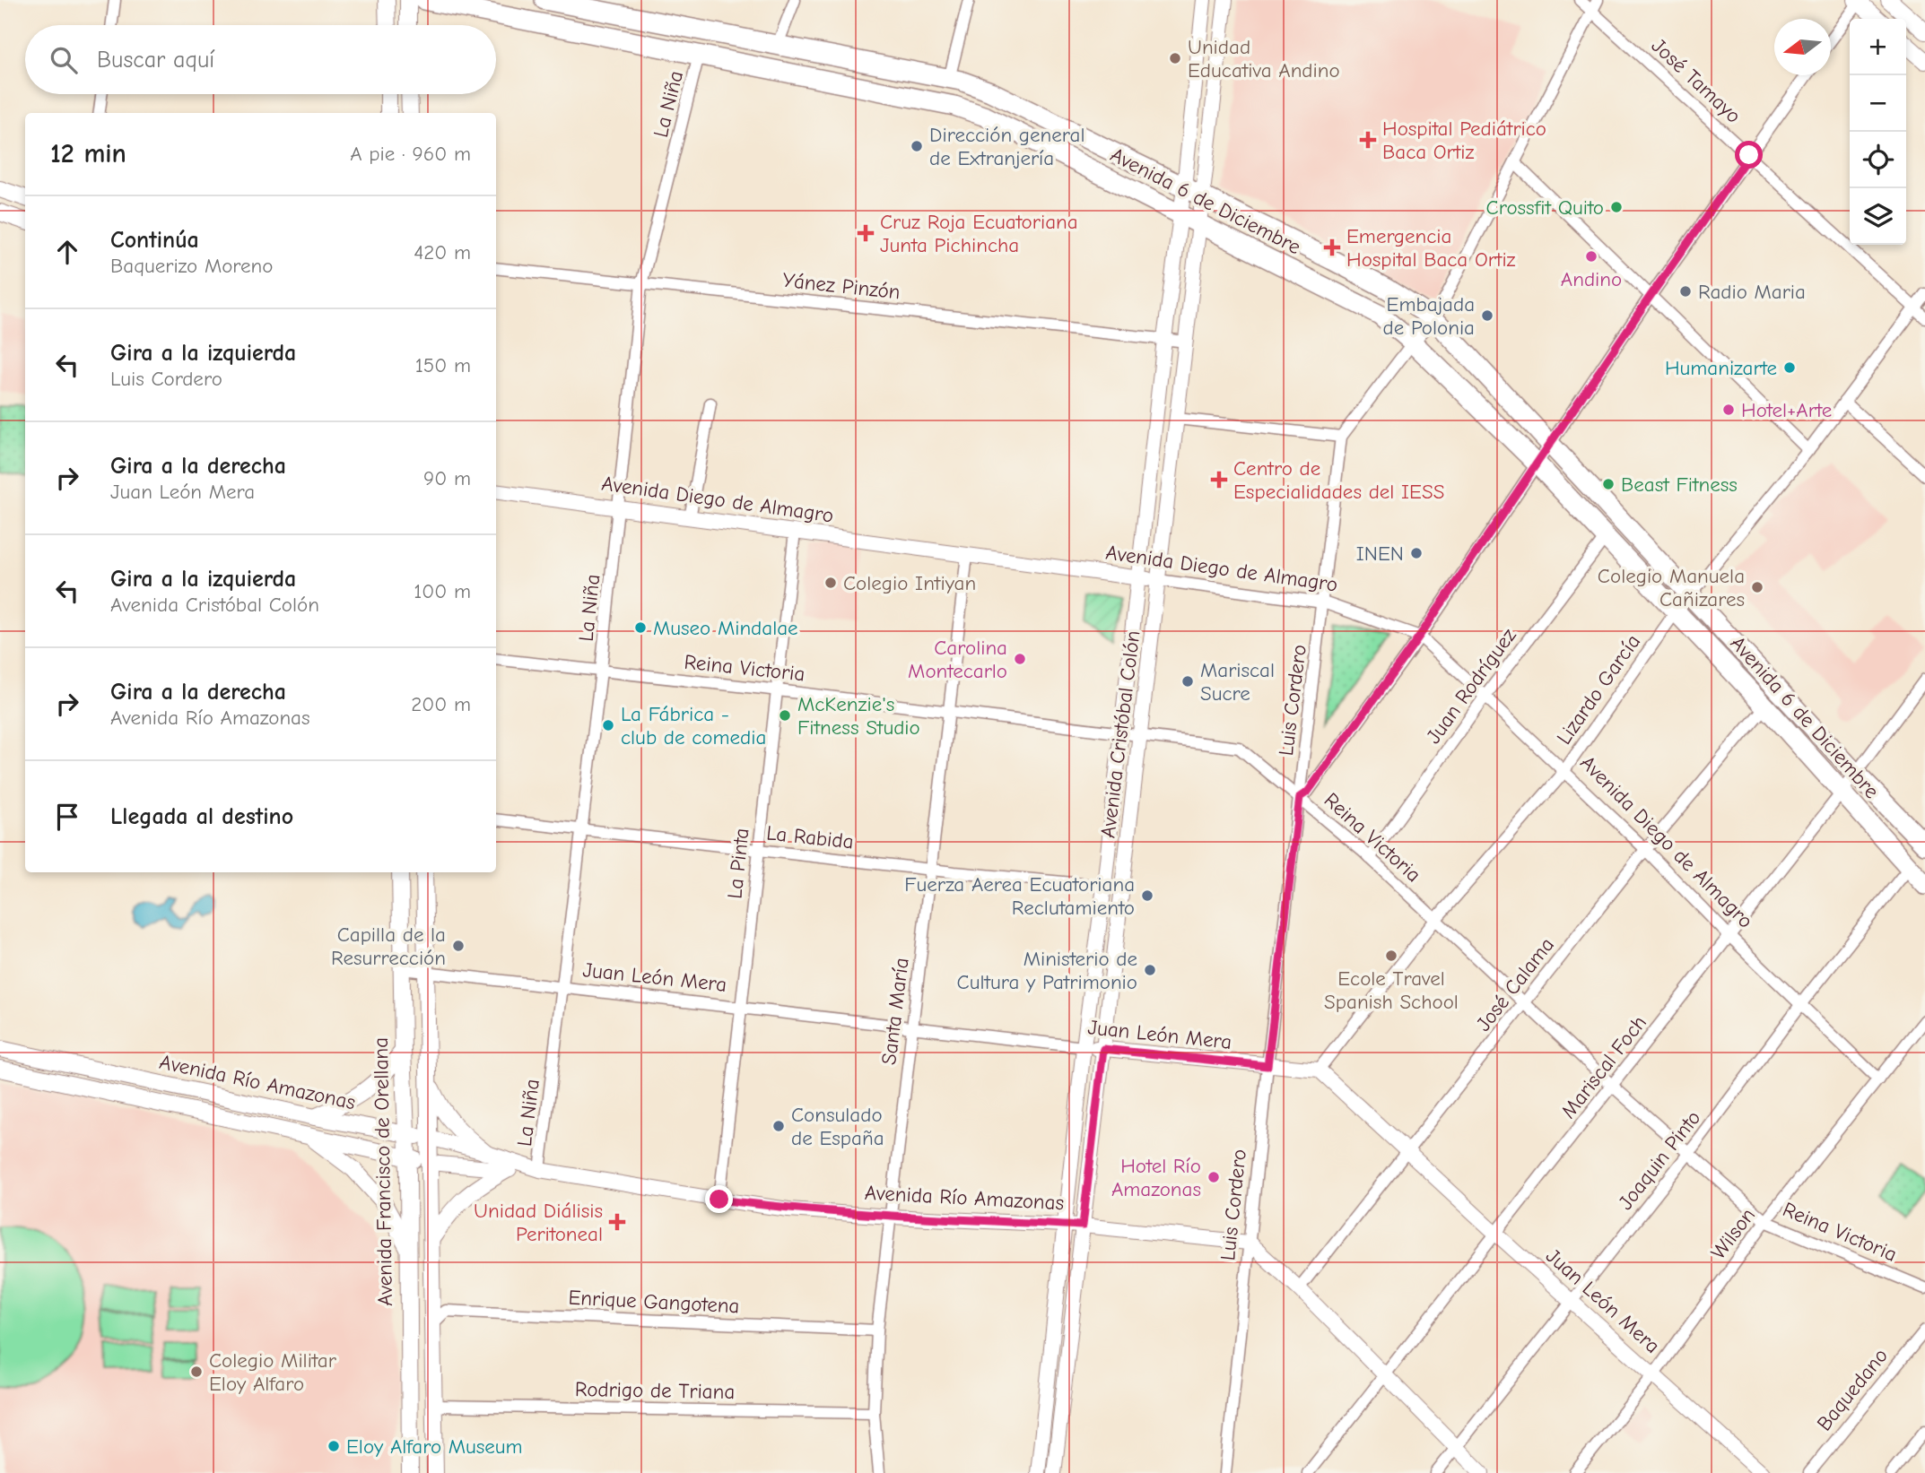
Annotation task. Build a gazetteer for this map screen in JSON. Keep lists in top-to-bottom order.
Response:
{
  "streets": {
    "main road": ["Avenida 6 de Diciembre", "Avenida Río Amazonas", "Avenida Francisco de Orellana"],
    "street": [
      "José Tamayo",
      "La Niña",
      "Yánez Pinzón",
      "Avenida Diego de Almagro",
      "Reina Victoria",
      "Juan Rodríguez",
      "Lizardo García",
      "Luis Cordero",
      "Avenida Cristóbal Colón",
      "La Rabida",
      "La Pinta",
      "Juan León Mera",
      "José Calama",
      "Santa María",
      "Mariscal Foch",
      "Joaquin Pinto",
      "Wilson",
      "Enrique Gangotena",
      "Baquedano",
      "Rodrigo de Triana"
    ]
  },
  "crossings": [
    ["José Tamayo", "Lizardo García"],
    ["La Niña", "Avenida 6 de Diciembre"],
    ["La Niña", "Yánez Pinzón"],
    ["La Niña", "Avenida Diego de Almagro"],
    ["La Niña", "Reina Victoria"],
    ["La Niña", "La Rabida"],
    ["La Niña", "Juan León Mera"],
    ["La Niña", "Avenida Río Amazonas"],
    ["Avenida 6 de Diciembre", "Juan Rodríguez"],
    ["Avenida 6 de Diciembre", "Lizardo García"],
    ["Avenida 6 de Diciembre", "Avenida Cristóbal Colón"],
    ["Avenida 6 de Diciembre", "José Calama"],
    ["Avenida 6 de Diciembre", "Mariscal Foch"],
    ["Avenida 6 de Diciembre", "Joaquin Pinto"],
    ["Yánez Pinzón", "Avenida Cristóbal Colón"],
    ["Avenida Diego de Almagro", "Juan Rodríguez"],
    ["Avenida Diego de Almagro", "Lizardo García"],
    ["Avenida Diego de Almagro", "Luis Cordero"],
    ["Avenida Diego de Almagro", "Avenida Cristóbal Colón"],
    ["Avenida Diego de Almagro", "La Pinta"],
    ["Avenida Diego de Almagro", "José Calama"],
    ["Avenida Diego de Almagro", "Santa María"],
    ["Avenida Diego de Almagro", "Mariscal Foch"],
    ["Avenida Diego de Almagro", "Joaquin Pinto"],
    ["Avenida Diego de Almagro", "Wilson"],
    ["Reina Victoria", "Juan Rodríguez"],
    ["Reina Victoria", "Lizardo García"],
    ["Reina Victoria", "Luis Cordero"],
    ["Reina Victoria", "Avenida Cristóbal Colón"],
    ["Reina Victoria", "La Pinta"],
    ["Reina Victoria", "José Calama"],
    ["Reina Victoria", "Santa María"],
    ["Reina Victoria", "Mariscal Foch"],
    ["Reina Victoria", "Joaquin Pinto"],
    ["Reina Victoria", "Wilson"],
    ["Lizardo García", "Juan León Mera"],
    ["Luis Cordero", "Juan León Mera"],
    ["Luis Cordero", "Avenida Río Amazonas"],
    ["Avenida Cristóbal Colón", "La Rabida"],
    ["Avenida Cristóbal Colón", "Juan León Mera"],
    ["Avenida Cristóbal Colón", "Avenida Río Amazonas"],
    ["La Rabida", "La Pinta"],
    ["La Rabida", "Santa María"],
    ["La Pinta", "Juan León Mera"],
    ["La Pinta", "Avenida Río Amazonas"],
    ["Juan León Mera", "José Calama"],
    ["Juan León Mera", "Santa María"],
    ["Juan León Mera", "Mariscal Foch"],
    ["Juan León Mera", "Joaquin Pinto"],
    ["Juan León Mera", "Avenida Francisco de Orellana"],
    ["Juan León Mera", "Wilson"],
    ["Santa María", "Avenida Río Amazonas"],
    ["Santa María", "Enrique Gangotena"],
    ["Santa María", "Rodrigo de Triana"],
    ["Avenida Río Amazonas", "Avenida Francisco de Orellana"]
  ],
  "places": {
    "other": [
      "Unidad Educativa Andino",
      "Dirección general de Extranjería",
      "Crossfit Quito",
      "Andino",
      "Radio Maria",
      "Embajada de Polonia",
      "Humanizarte",
      "Hotel+Arte",
      "Beast Fitness",
      "INEN",
      "Colegio Intiyan",
      "Colegio Manuela Cañizares",
      "Museo Mindalae",
      "Carolina Montecarlo",
      "Mariscal Sucre",
      "McKenzie's Fitness Studio",
      "La Fábrica - club de comedia",
      "Fuerza Aerea Ecuatoriana Reclutamiento",
      "Capilla de la Resurrección",
      "Ecole Travel Spanish School",
      "Ministerio de Cultura y Patrimonio",
      "Consulado de España",
      "Hotel Río Amazonas",
      "Colegio Militar Eloy Alfaro",
      "Eloy Alfaro Museum"
    ],
    "health": [
      "Hospital Pediátrico Baca Ortiz",
      "Cruz Roja Ecuatoriana Junta Pichincha",
      "Emergencia Hospital Baca Ortiz",
      "Centro de Especialidades del IESS",
      "Unidad Diálisis Peritoneal"
    ]
  },
  "north": "left",
  "page": {
    "map_buttons": ["+", "−"],
    "search": "Buscar aquí",
    "heading": ["12 min", "A pie · 960 m"],
    "list": [
      ["Continúa", "Baquerizo Moreno", "420 m"],
      ["Gira a la izquierda", "Luis Cordero", "150 m"],
      ["Gira a la derecha", "Juan León Mera", "90 m"],
      ["Gira a la izquierda", "Avenida Cristóbal Colón", "100 m"],
      ["Gira a la derecha", "Avenida Río Amazonas", "200 m"],
      "Llegada al destino"
    ]
  }
}
